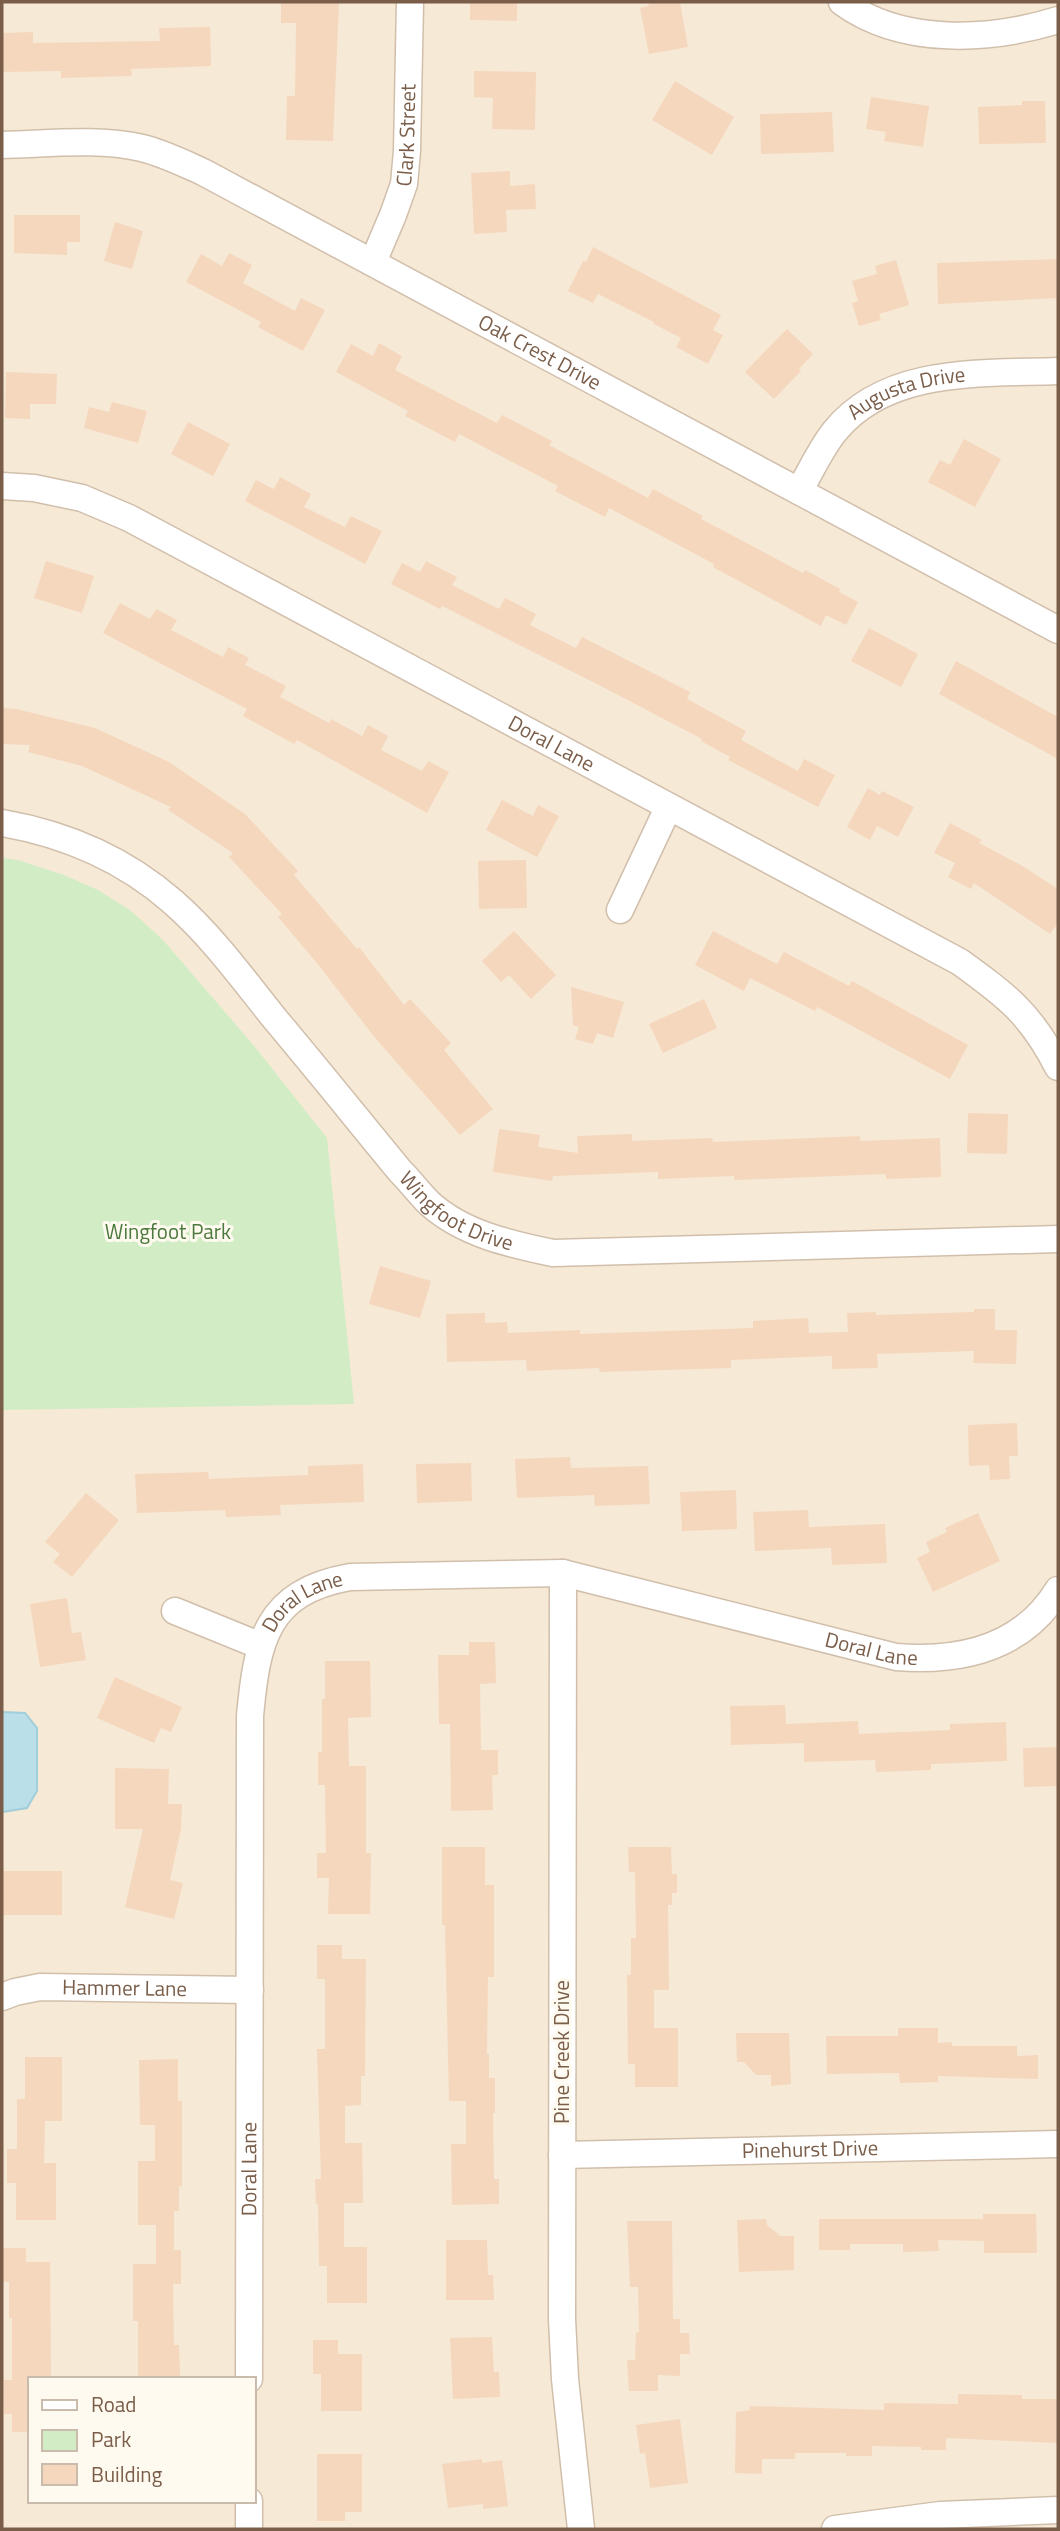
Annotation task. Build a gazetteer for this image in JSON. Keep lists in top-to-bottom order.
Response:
{
  "streets": {
    "street": [
      "Clark Street",
      "Oak Crest Drive",
      "Augusta Drive",
      "Doral Lane",
      "Wingfoot Drive",
      "Hammer Lane",
      "Pine Creek Drive",
      "Pinehurst Drive"
    ]
  },
  "crossings": [
    ["Clark Street", "Oak Crest Drive"],
    ["Oak Crest Drive", "Augusta Drive"],
    ["Doral Lane", "Hammer Lane"],
    ["Doral Lane", "Pine Creek Drive"],
    ["Pine Creek Drive", "Pinehurst Drive"]
  ],
  "parks": ["Wingfoot Park"],
  "legend": ["Road", "Park", "Building"]
}
